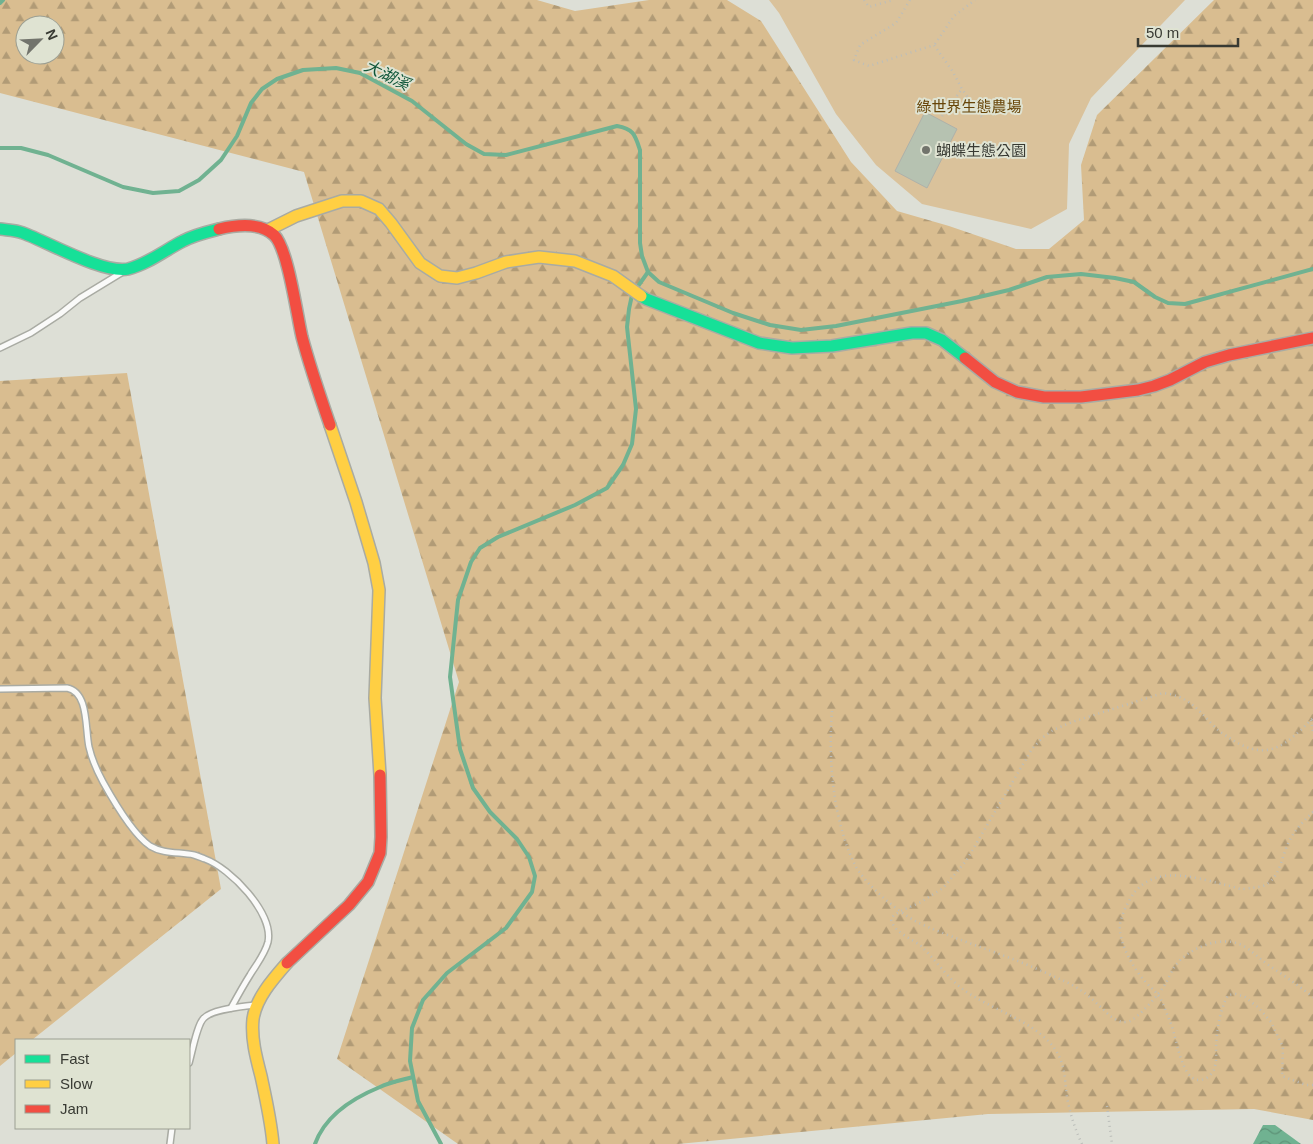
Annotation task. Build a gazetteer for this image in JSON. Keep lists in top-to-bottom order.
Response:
{
  "water": ["大湖溪"],
  "parks": ["綠世界生態農場"],
  "places": ["蝴蝶生態公園"],
  "legend": ["Fast", "Slow", "Jam"],
  "scale_bar": "50 m",
  "north": "top right"
}
